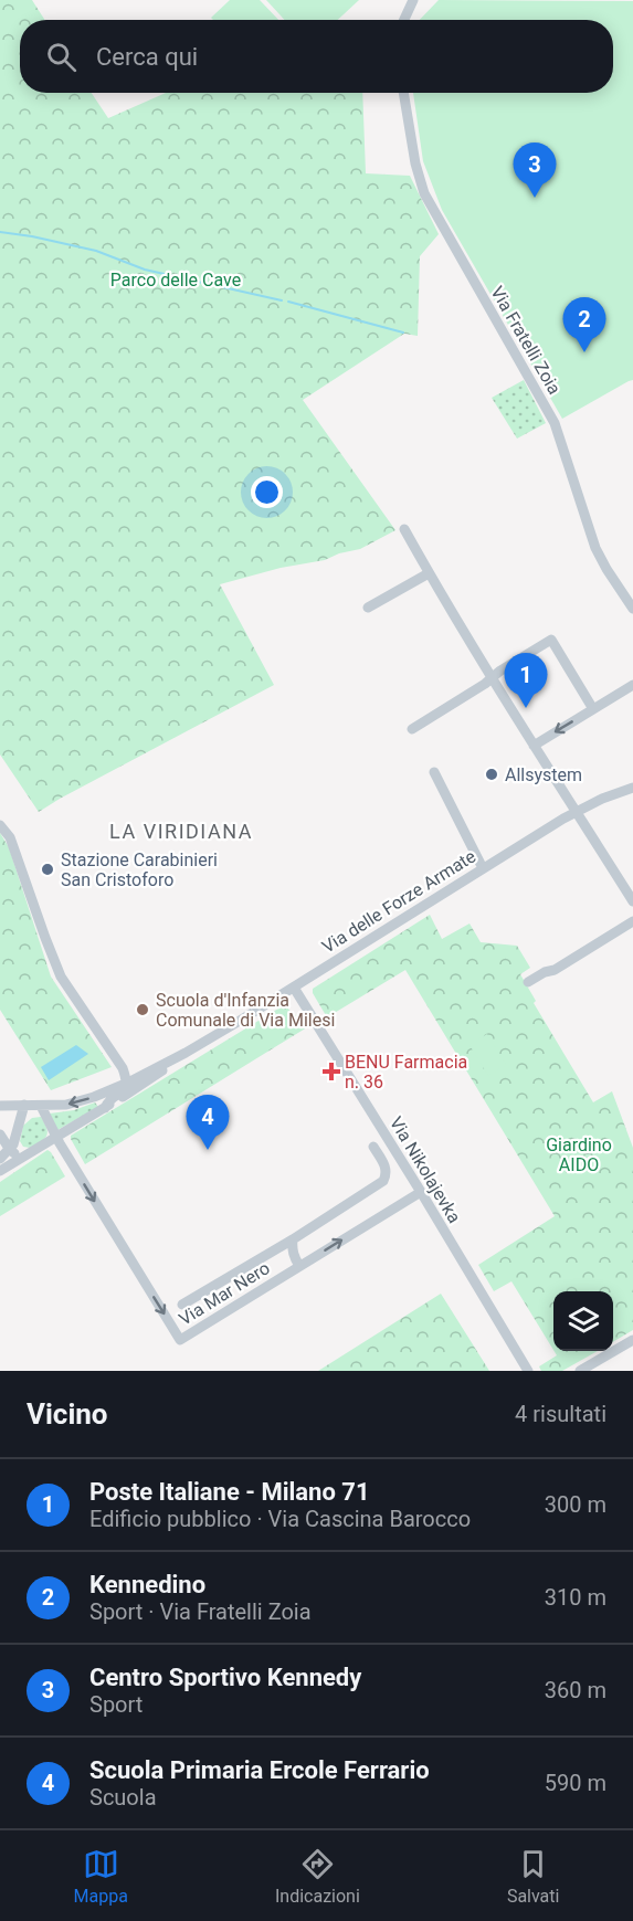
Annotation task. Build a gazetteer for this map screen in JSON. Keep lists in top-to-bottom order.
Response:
{
  "streets": {
    "street": [
      "Via Fratelli Zoia",
      "Via delle Forze Armate",
      "Via Nikolajevka",
      "Via Mar Nero"
    ]
  },
  "crossings": [
    ["Via delle Forze Armate", "Via Nikolajevka"],
    ["Via delle Forze Armate", "Via Mar Nero"],
    ["Via Nikolajevka", "Via Mar Nero"]
  ],
  "districts": ["LA VIRIDIANA"],
  "parks": ["Parco delle Cave", "Giardino AIDO"],
  "places": {
    "other": ["Allsystem", "Stazione Carabinieri San Cristoforo", "Scuola d'Infanzia Comunale di Via Milesi"],
    "health": ["BENU Farmacia n. 36"]
  },
  "page": {
    "search": "Cerca qui",
    "pins": [
      "3",
      "2",
      "1",
      "4"
    ],
    "heading": ["Vicino", "4 risultati"],
    "list": [
      {
        "mark": "1",
        "name": "Poste Italiane - Milano 71",
        "note": "Edificio pubblico · Via Cascina Barocco",
        "value": "300 m"
      },
      {
        "mark": "2",
        "name": "Kennedino",
        "note": "Sport · Via Fratelli Zoia",
        "value": "310 m"
      },
      {
        "mark": "3",
        "name": "Centro Sportivo Kennedy",
        "note": "Sport",
        "value": "360 m"
      },
      {
        "mark": "4",
        "name": "Scuola Primaria Ercole Ferrario",
        "note": "Scuola",
        "value": "590 m"
      }
    ],
    "nav": ["Mappa", "Indicazioni", "Salvati"]
  }
}
